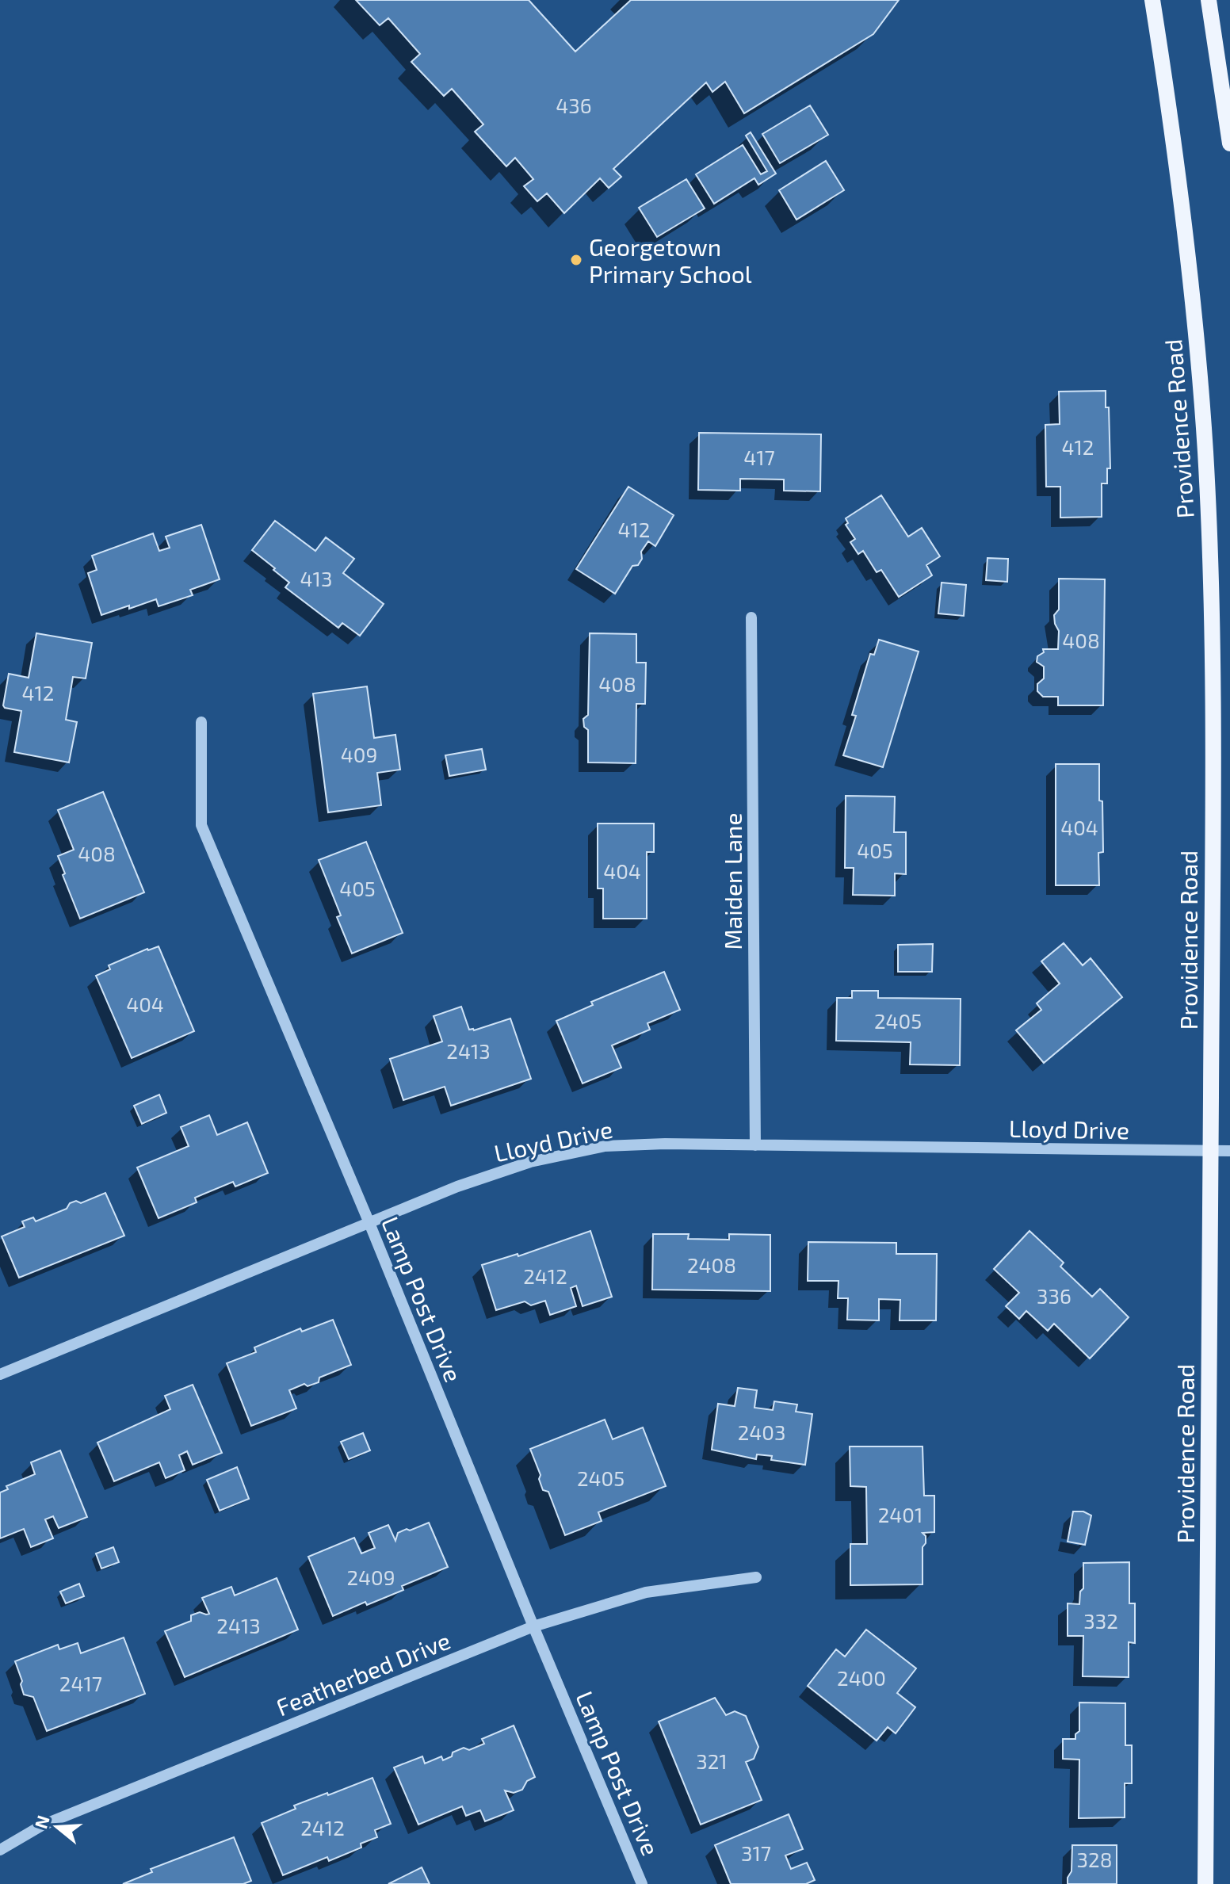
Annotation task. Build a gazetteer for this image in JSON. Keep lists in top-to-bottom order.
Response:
{
  "streets": {
    "main road": ["Providence Road"],
    "street": [
      "Maiden Lane",
      "Lloyd Drive",
      "Lamp Post Drive",
      "Featherbed Drive"
    ]
  },
  "crossings": [
    ["Providence Road", "Lloyd Drive"],
    ["Maiden Lane", "Lloyd Drive"],
    ["Lloyd Drive", "Lamp Post Drive"],
    ["Lamp Post Drive", "Featherbed Drive"]
  ],
  "places": ["Georgetown Primary School"],
  "house_numbers": [
    "436",
    "412",
    "417",
    "412",
    "413",
    "408",
    "408",
    "412",
    "409",
    "404",
    "405",
    "408",
    "404",
    "405",
    "404",
    "2405",
    "2413",
    "2408",
    "2412",
    "336",
    "2403",
    "2405",
    "2401",
    "2409",
    "332",
    "2413",
    "2400",
    "2417",
    "321",
    "2412",
    "317",
    "328"
  ],
  "north": "left"
}
